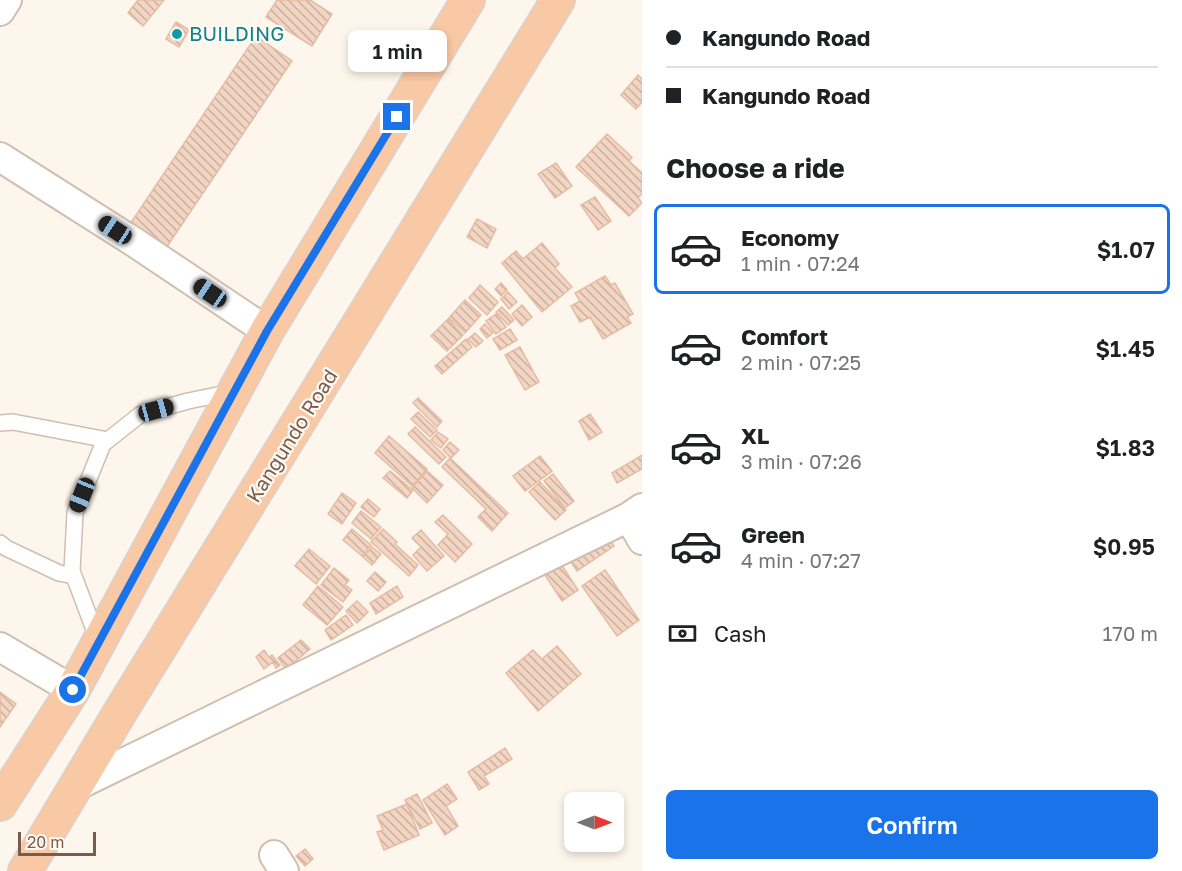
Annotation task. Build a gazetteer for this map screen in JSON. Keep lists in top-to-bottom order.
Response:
{
  "streets": {
    "highway": ["Kangundo Road"]
  },
  "places": ["BUILDING"],
  "scale_bar": "20 m",
  "north": "right",
  "page": {
    "banner": ["Kangundo Road", "Kangundo Road"],
    "bubble": "1 min",
    "heading": "Choose a ride",
    "list": [
      {
        "name": "Economy",
        "note": "1 min · 07:24",
        "value": "$1.07"
      },
      {
        "name": "Comfort",
        "note": "2 min · 07:25",
        "value": "$1.45"
      },
      {
        "name": "XL",
        "note": "3 min · 07:26",
        "value": "$1.83"
      },
      {
        "name": "Green",
        "note": "4 min · 07:27",
        "value": "$0.95"
      }
    ],
    "pay": ["Cash", "170 m"],
    "buttons": "Confirm",
    "scale": "20 m"
  }
}
